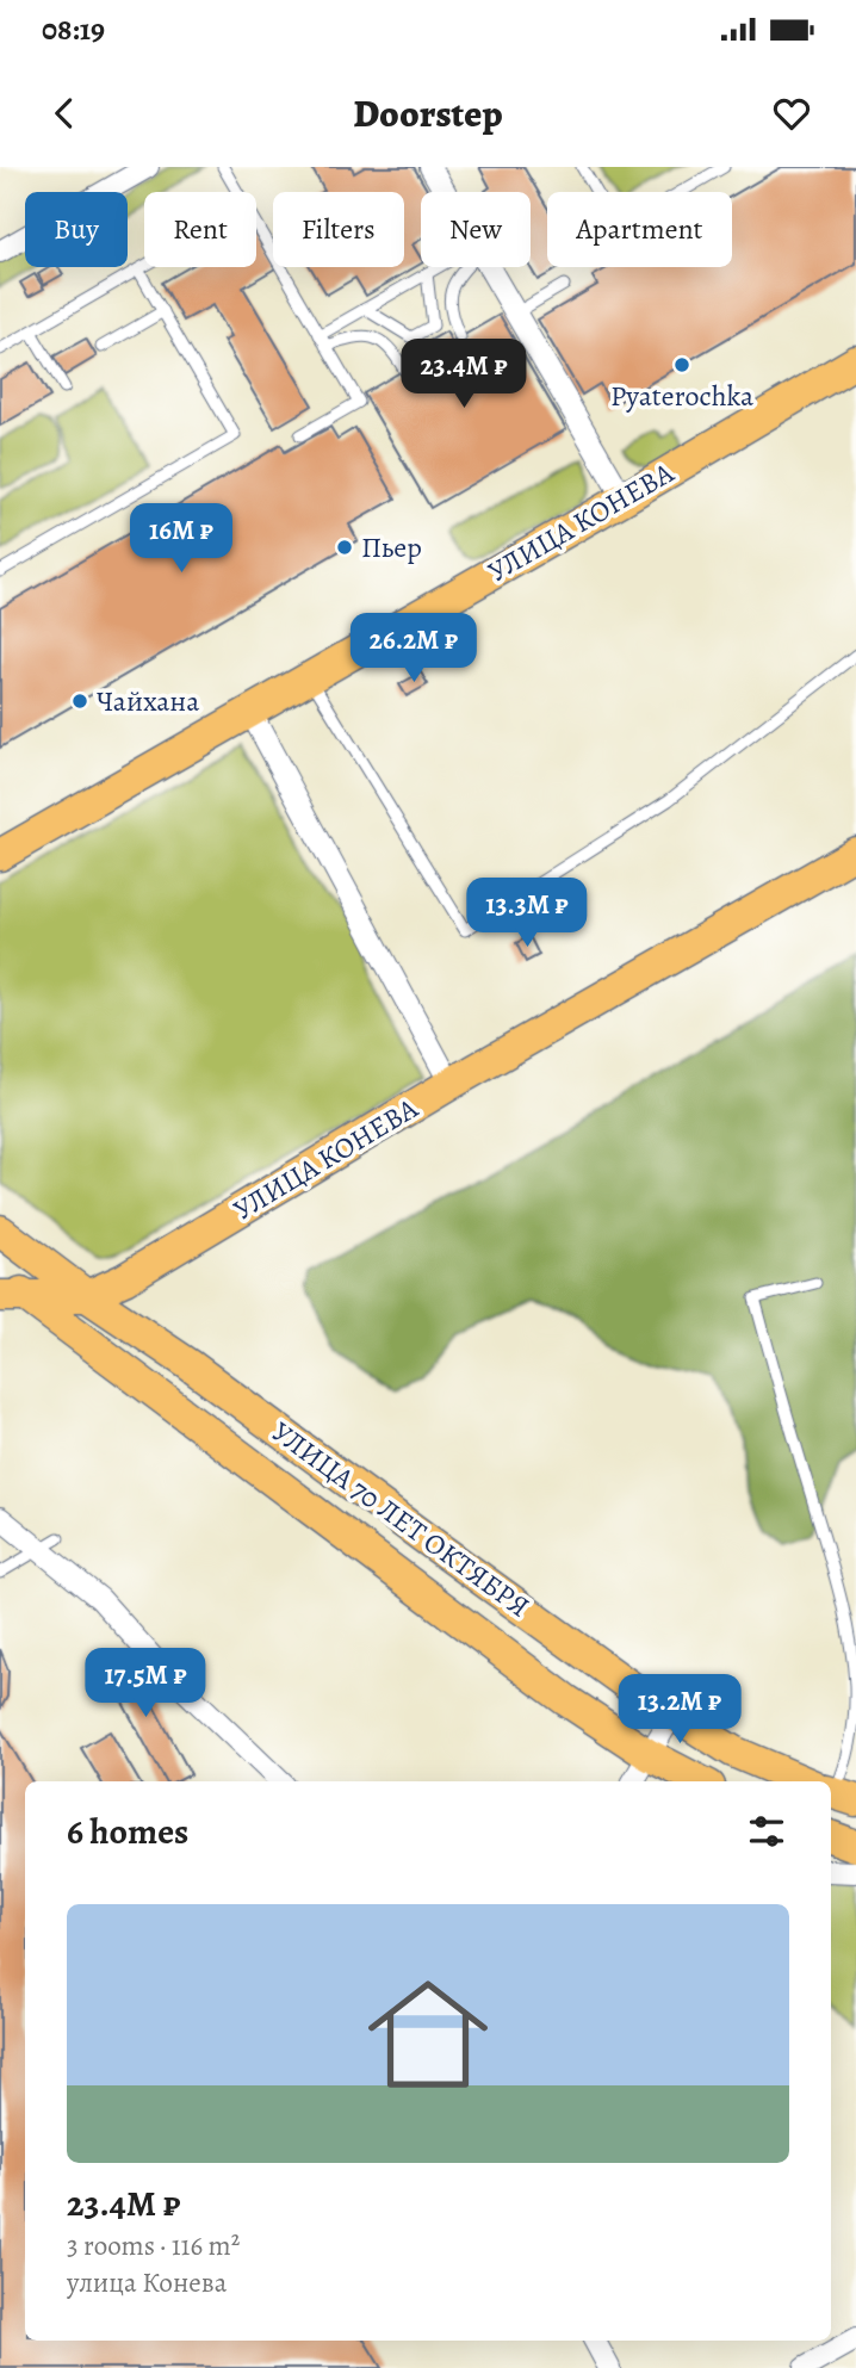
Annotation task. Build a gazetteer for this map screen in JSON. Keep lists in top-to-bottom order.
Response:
{
  "streets": {
    "main road": ["УЛИЦА КОНЕВА", "УЛИЦА 70 ЛЕТ ОКТЯБРЯ"]
  },
  "crossings": [
    ["УЛИЦА КОНЕВА", "УЛИЦА 70 ЛЕТ ОКТЯБРЯ"]
  ],
  "places": ["Pyaterochka", "Пьер", "Чайхана"],
  "page": {
    "status": "08:19",
    "header": "Doorstep",
    "chip": [
      "Buy",
      "Rent",
      "Filters",
      "New",
      "Apartment"
    ],
    "price": [
      "23.4M ₽",
      "16M ₽",
      "26.2M ₽",
      "13.3M ₽",
      "17.5M ₽",
      "13.2M ₽"
    ],
    "heading": "6 homes",
    "list": [
      {
        "name": "23.4M ₽",
        "note": "3 rooms · 116 m² · улица Конева"
      }
    ]
  }
}
